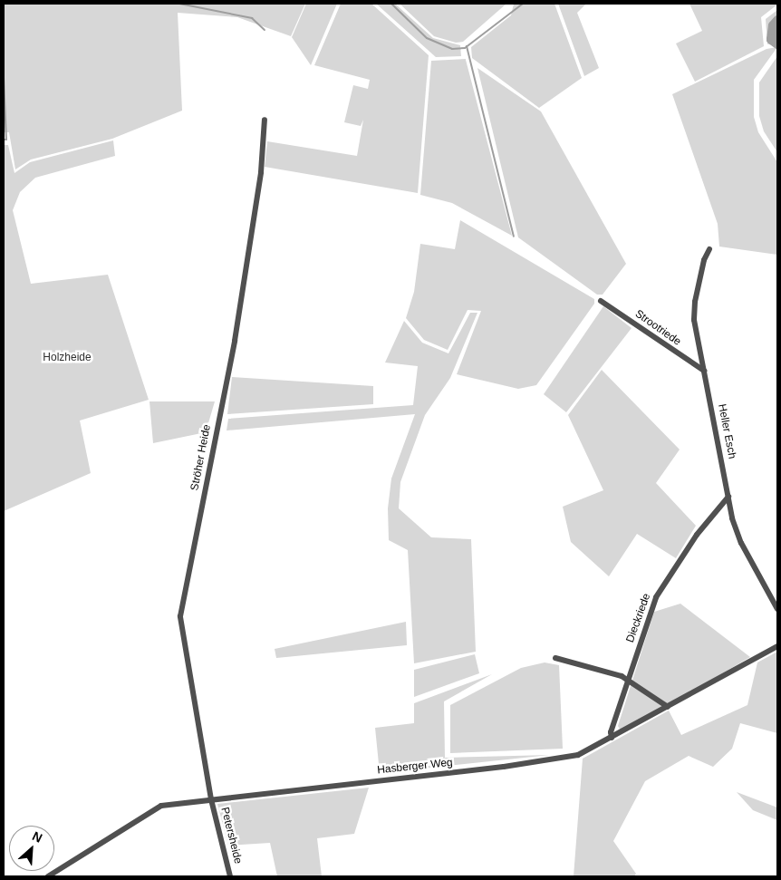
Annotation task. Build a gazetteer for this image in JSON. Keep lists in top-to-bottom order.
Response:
{
  "streets": {
    "street": [
      "Strootriede",
      "Heller Esch",
      "Ströher Heide",
      "Dieckriede",
      "Hasberger Weg",
      "Petersheide"
    ]
  },
  "crossings": [
    ["Strootriede", "Heller Esch"],
    ["Heller Esch", "Dieckriede"],
    ["Ströher Heide", "Hasberger Weg"],
    ["Ströher Heide", "Petersheide"],
    ["Dieckriede", "Hasberger Weg"],
    ["Hasberger Weg", "Petersheide"]
  ],
  "parks": ["Holzheide"],
  "north": "top right"
}
